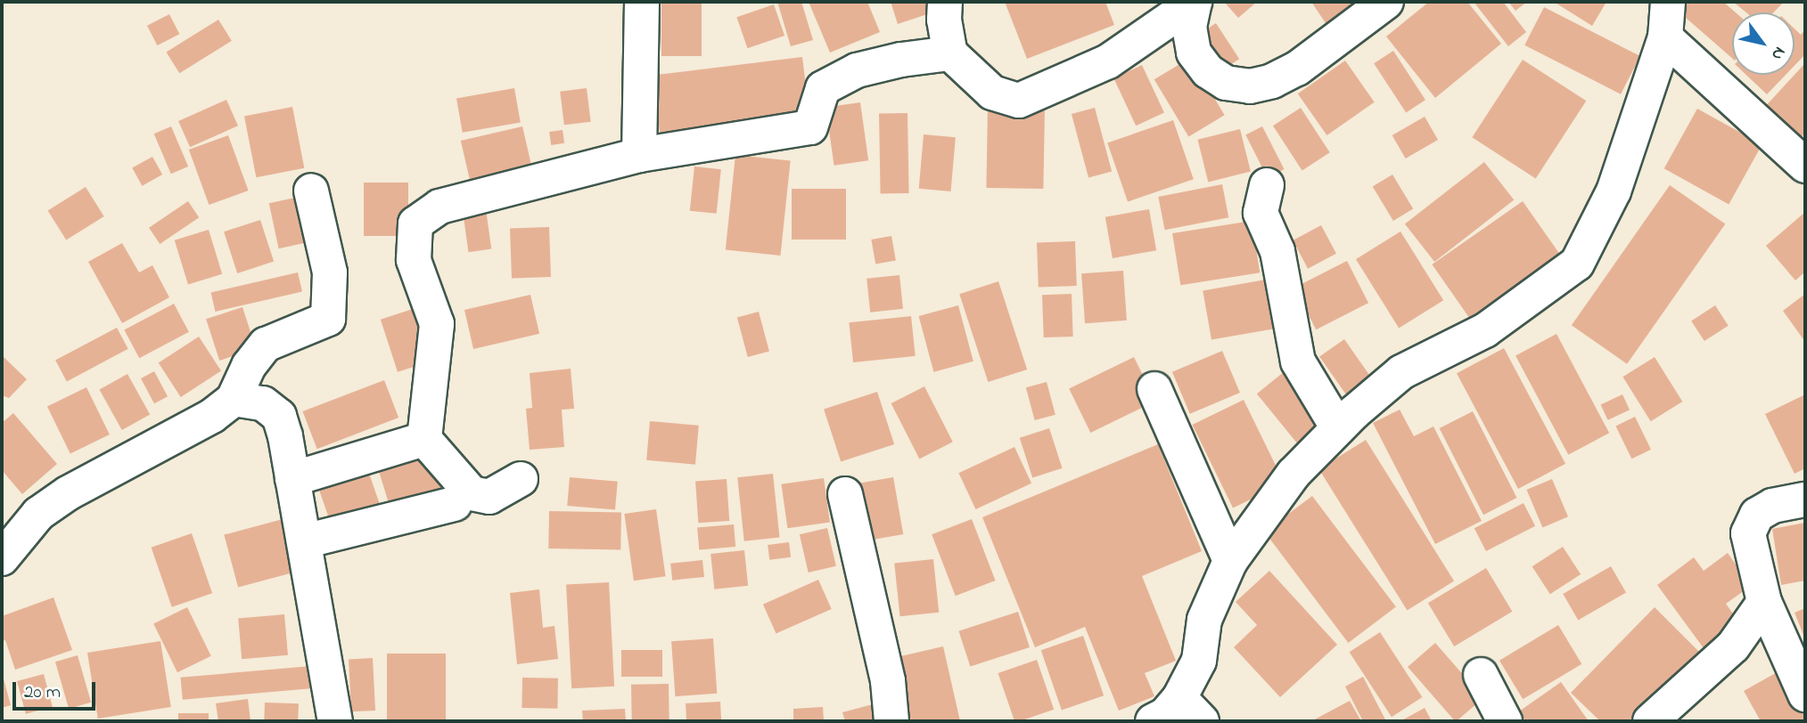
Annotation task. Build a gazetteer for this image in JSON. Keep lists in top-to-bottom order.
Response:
{
  "scale_bar": "20 m",
  "north": "bottom right"
}
